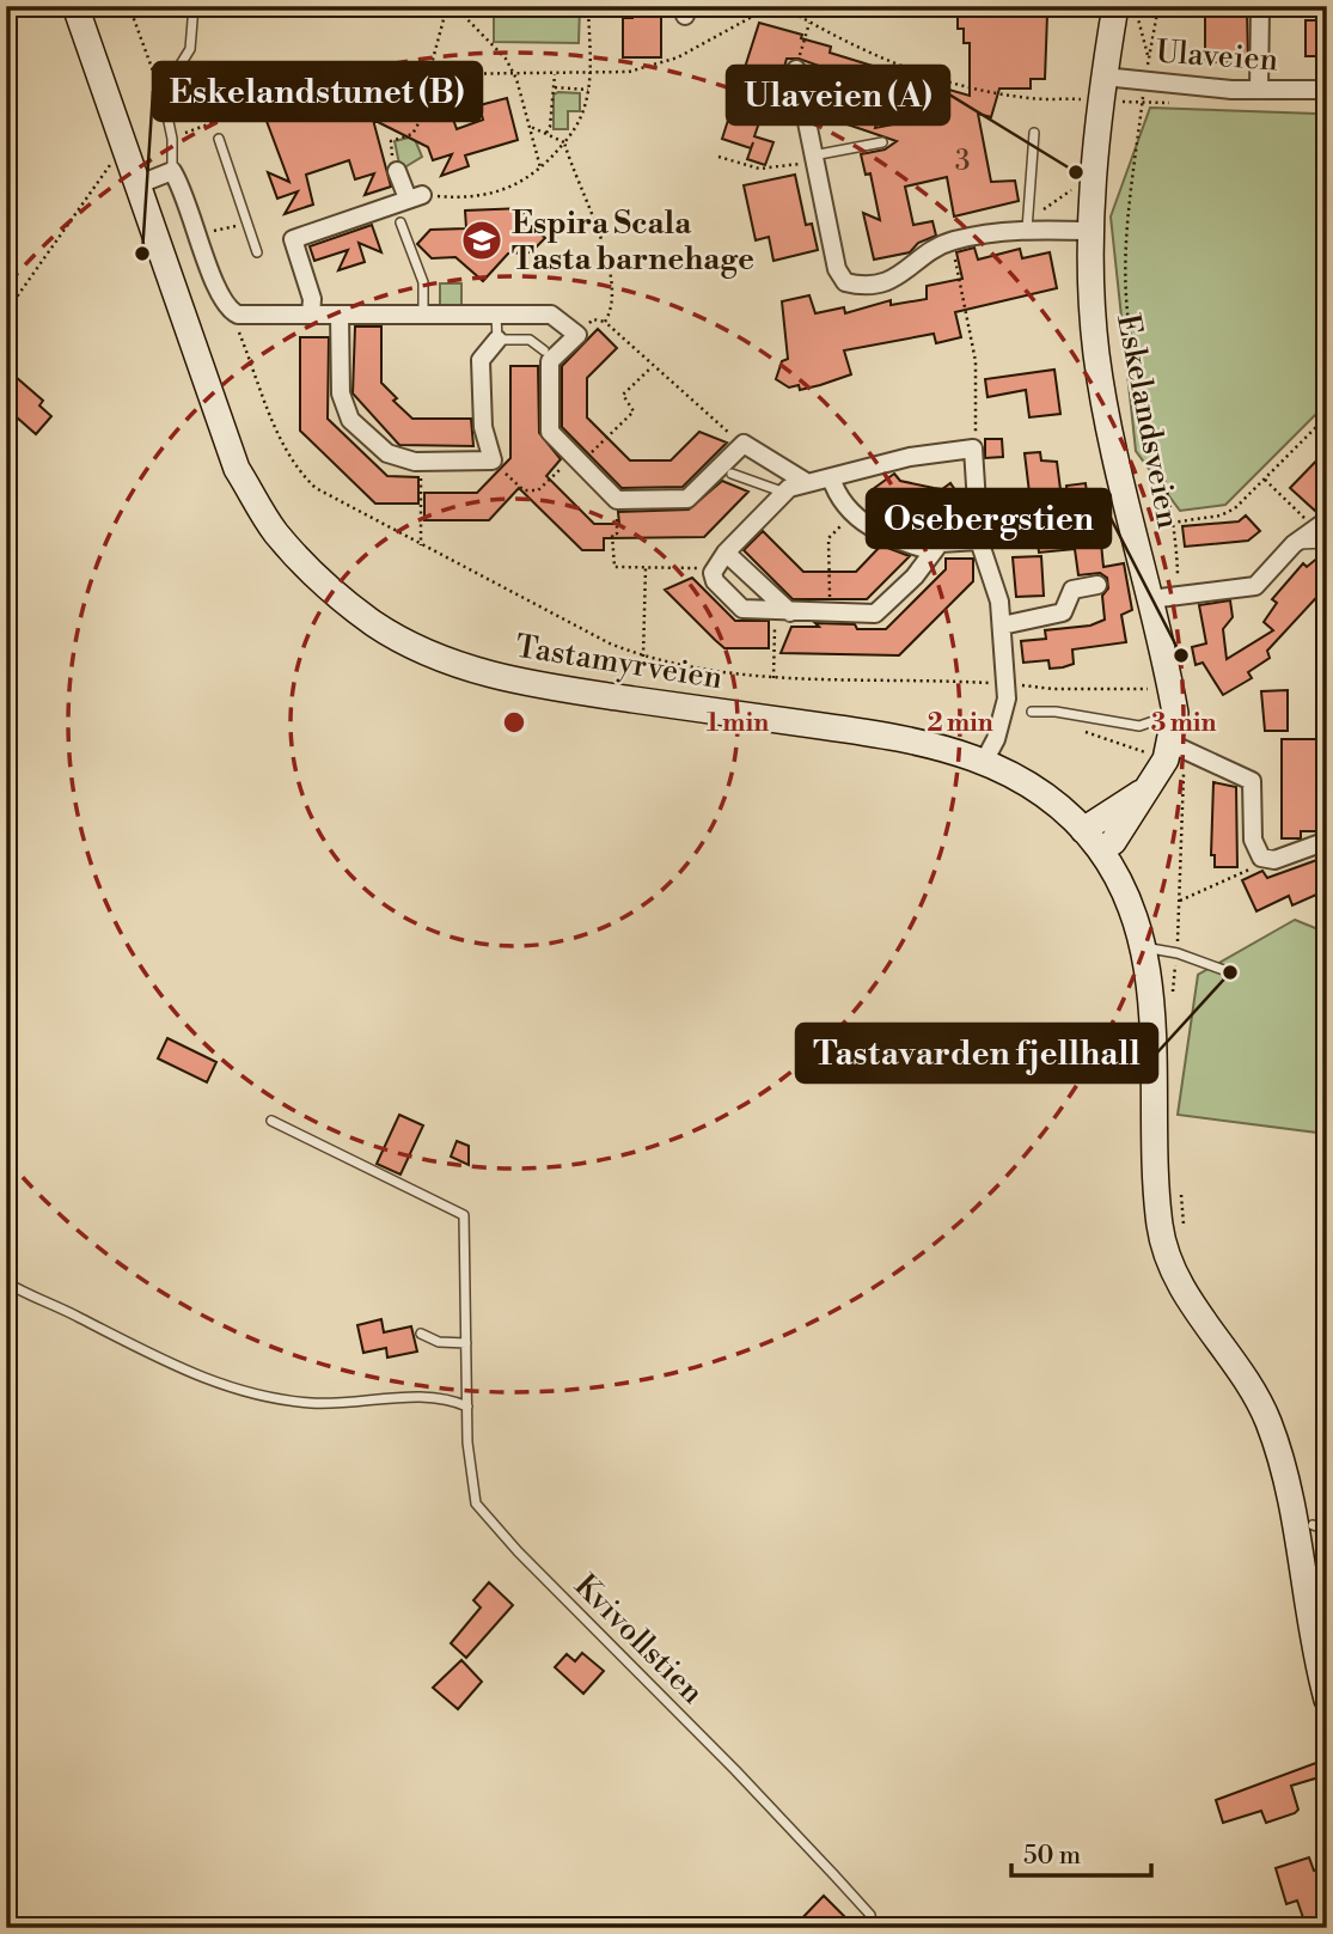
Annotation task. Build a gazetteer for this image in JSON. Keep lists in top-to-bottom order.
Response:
{
  "streets": {
    "main road": ["Eskelandsveien", "Tastamyrveien"],
    "street": ["Ulaveien"],
    "lane": ["Kvivollstien"]
  },
  "crossings": [
    ["Ulaveien", "Eskelandsveien"],
    ["Eskelandsveien", "Tastamyrveien"]
  ],
  "places": {
    "other": [
      "Ulaveien (A)",
      "Eskelandstunet (B)",
      "Osebergstien",
      "Tastavarden fjellhall"
    ],
    "school or university": ["Espira Scala Tasta barnehage"]
  },
  "house_numbers": ["3"],
  "scale_bar": "50 m",
  "rings": ["1 min", "2 min", "3 min"]
}
